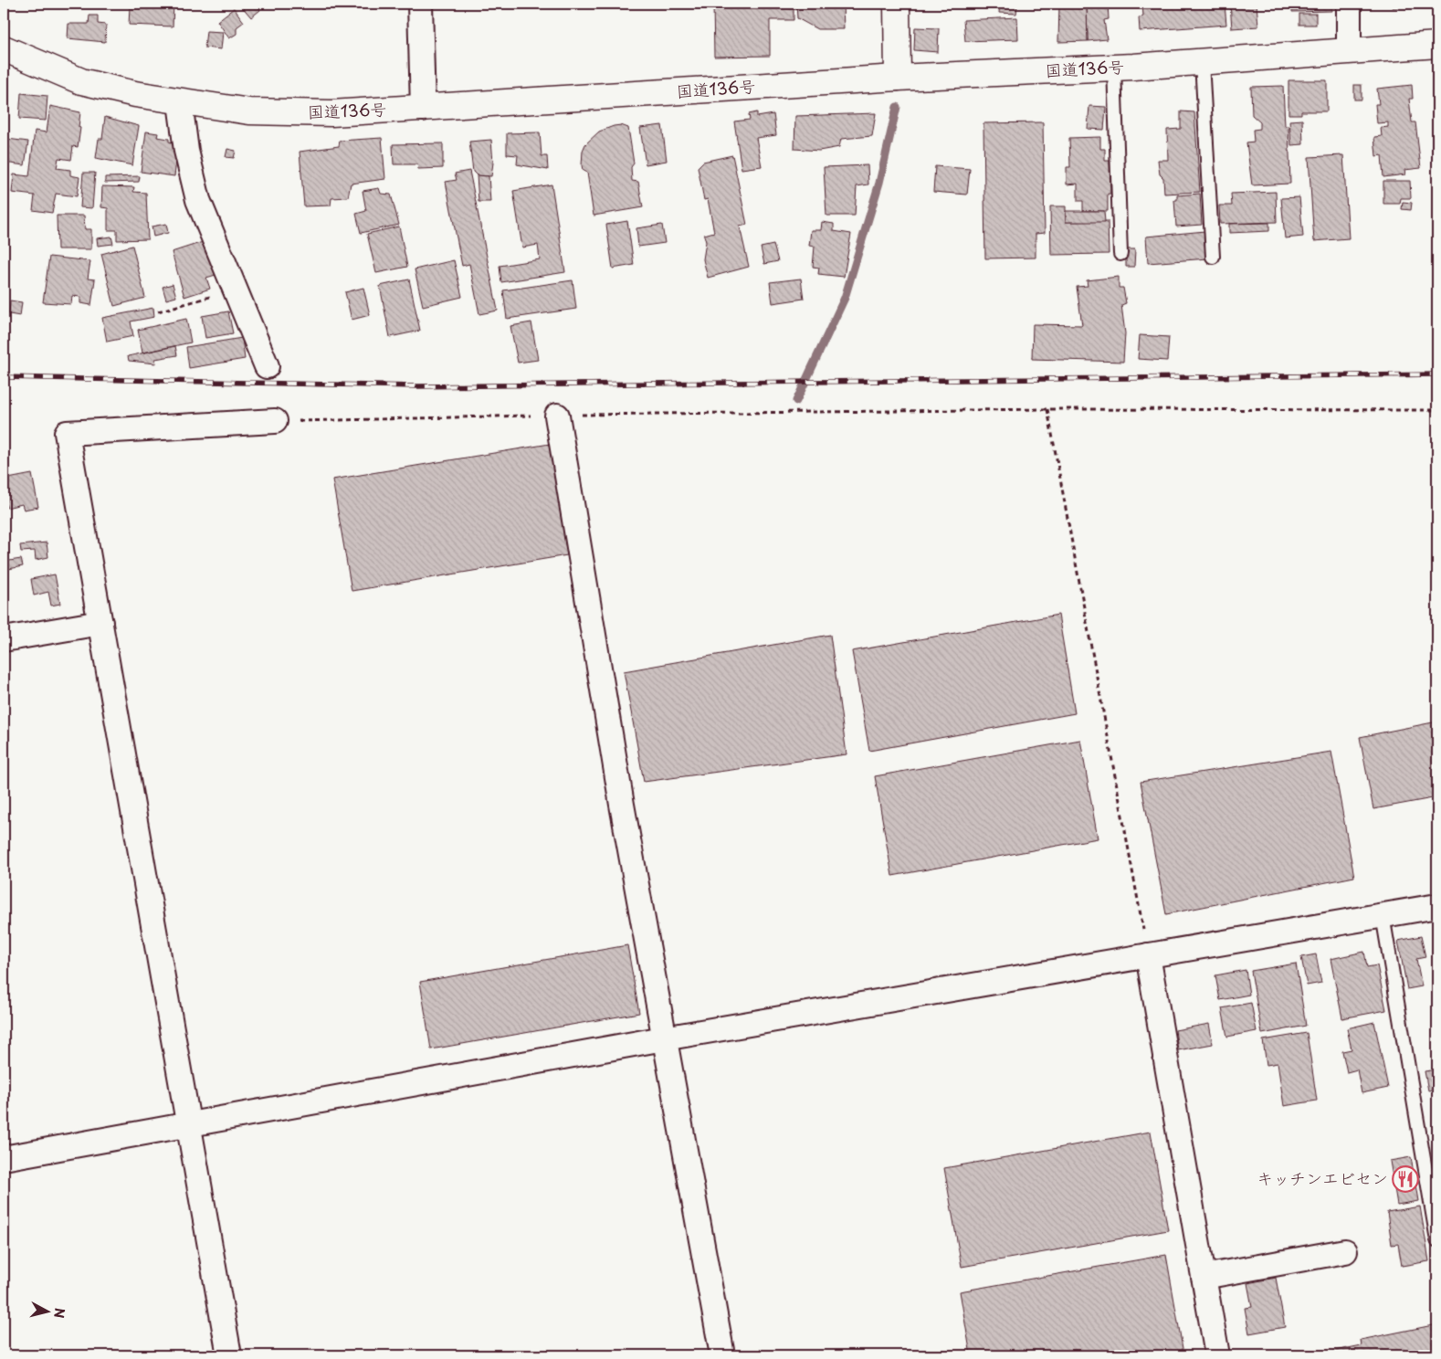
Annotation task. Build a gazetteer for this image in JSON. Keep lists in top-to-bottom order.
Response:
{
  "streets": {
    "main road": ["国道136号"]
  },
  "places": {
    "restaurant": ["キッチンエビセン"]
  },
  "north": "right"
}
